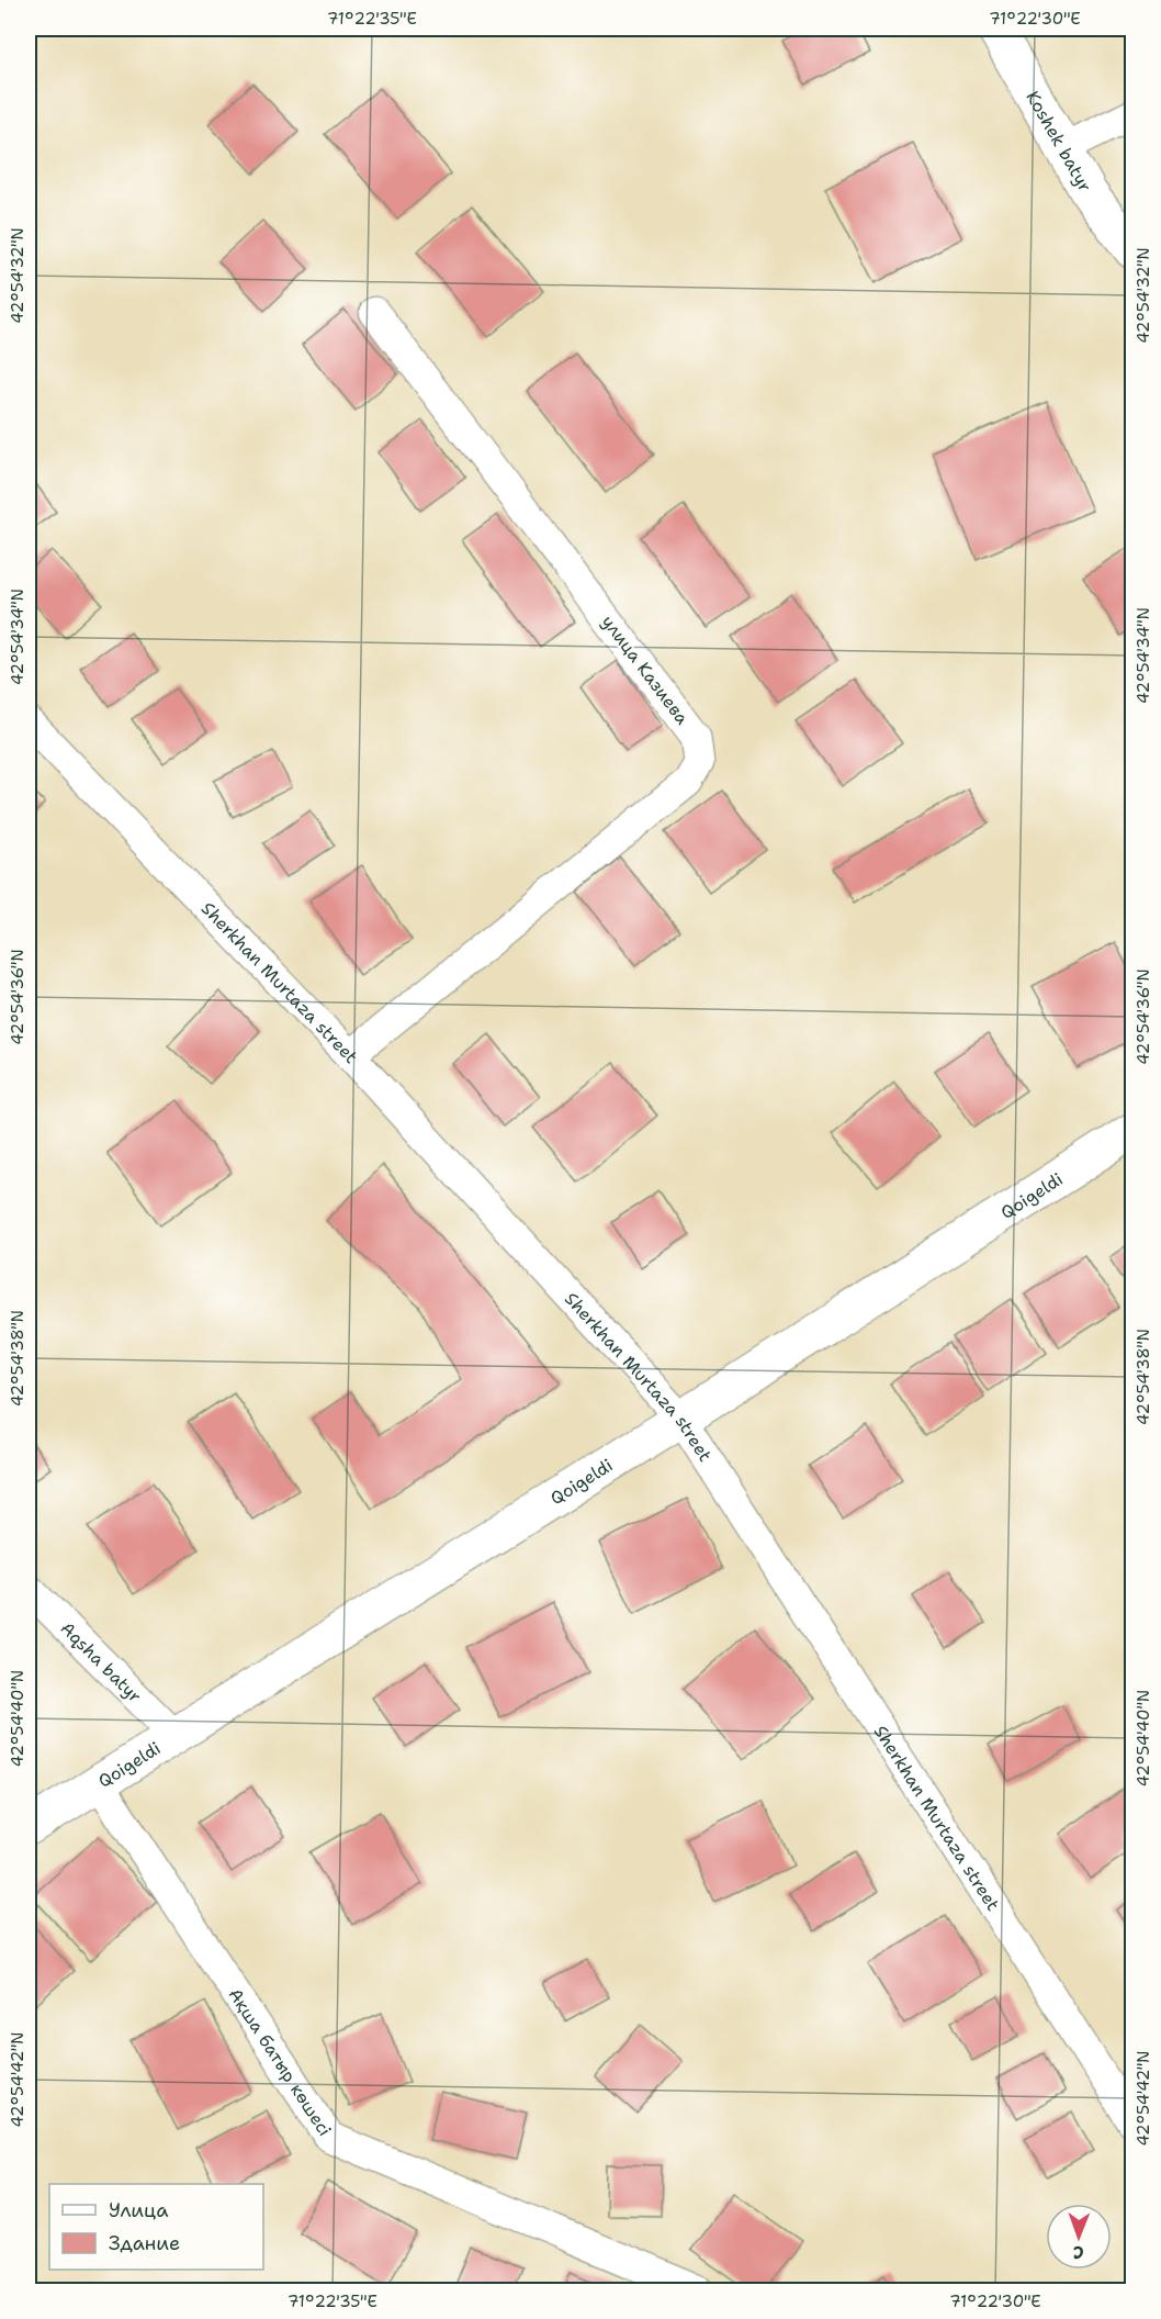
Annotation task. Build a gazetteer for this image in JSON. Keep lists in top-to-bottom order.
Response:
{
  "streets": {
    "street": [
      "Koshek batyr",
      "улица Казиева",
      "Sherkhan Murtaza street",
      "Qoigeldi",
      "Aqsha batyr",
      "Ақша батыр көшесі"
    ]
  },
  "crossings": [
    ["улица Казиева", "Sherkhan Murtaza street"],
    ["Sherkhan Murtaza street", "Qoigeldi"],
    ["Qoigeldi", "Aqsha batyr"],
    ["Qoigeldi", "Ақша батыр көшесі"]
  ],
  "legend": ["Улица", "Здание"],
  "north": "bottom",
  "coordinates": [
    "71°22'35\"E",
    "71°22'30\"E",
    "42°54'32\"N",
    "42°54'34\"N",
    "42°54'36\"N",
    "42°54'38\"N",
    "42°54'40\"N",
    "42°54'42\"N"
  ]
}
